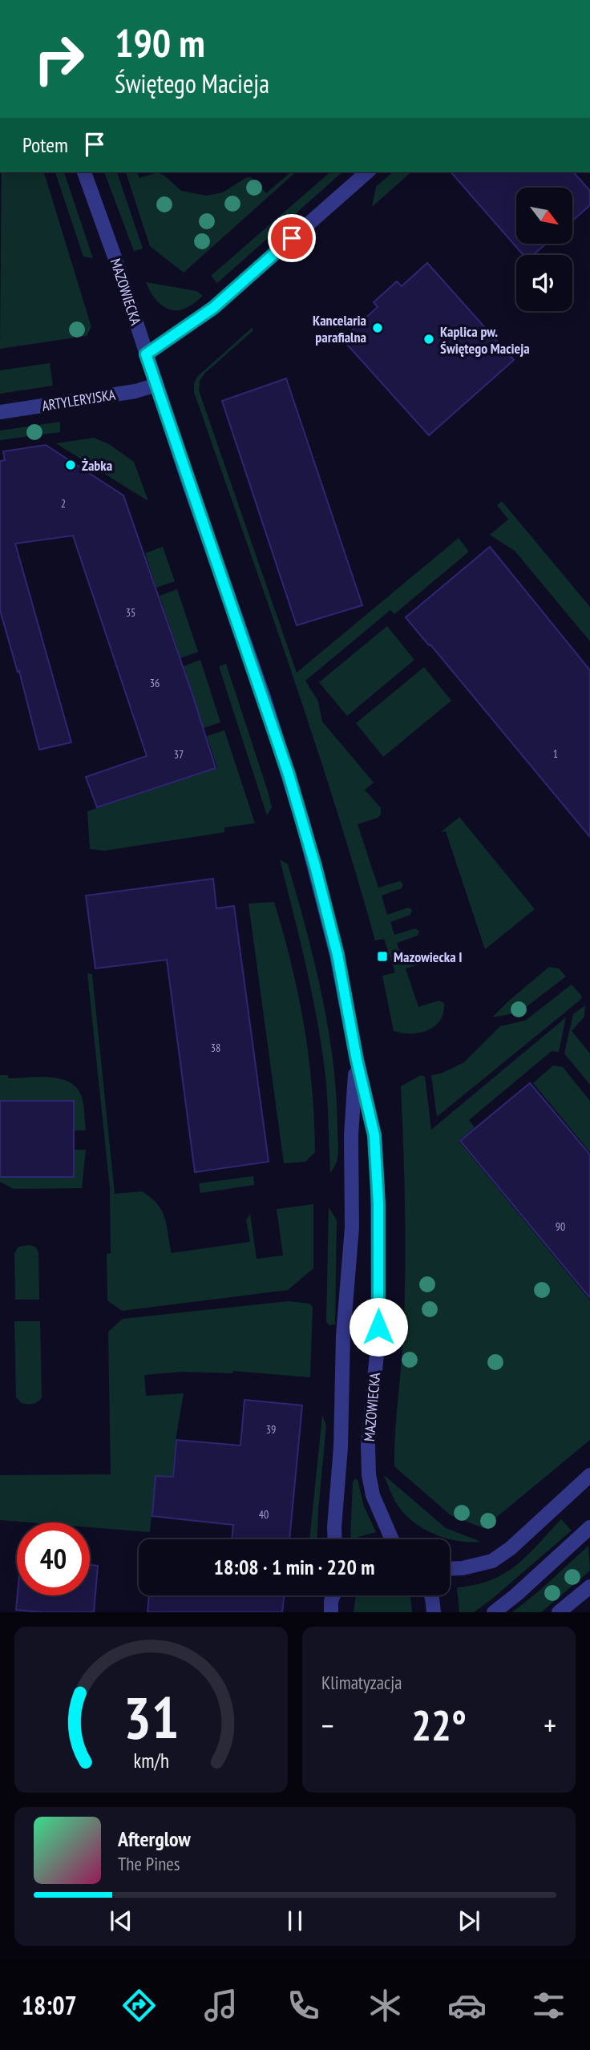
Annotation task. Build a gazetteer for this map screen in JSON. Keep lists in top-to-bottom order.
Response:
{
  "streets": {
    "street": ["MAZOWIECKA", "ARTYLERYJSKA"]
  },
  "crossings": [
    ["MAZOWIECKA", "ARTYLERYJSKA"]
  ],
  "places": {
    "other": ["Kancelaria parafialna", "Kaplica pw. Świętego Macieja", "Żabka"],
    "transit": ["Mazowiecka I"]
  },
  "house_numbers": [
    "2",
    "35",
    "36",
    "1",
    "37",
    "38",
    "90",
    "39",
    "40"
  ],
  "north": "bottom right",
  "page": {
    "turn": ["190 m", "Świętego Macieja"],
    "then": "Potem",
    "limit": "40",
    "trip": "18:08 · 1 min · 220 m",
    "tile": "Klimatyzacja",
    "heat": ["−", "22°", "+"],
    "song": ["Afterglow", "The Pines"],
    "tabs": "18:07",
    "gauge": ["31", "km/h"]
  }
}
